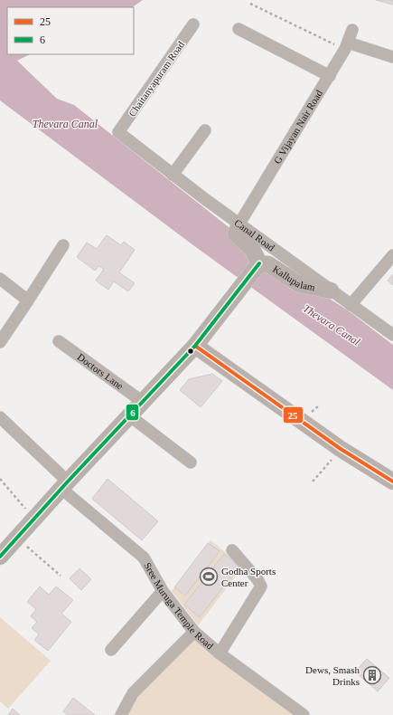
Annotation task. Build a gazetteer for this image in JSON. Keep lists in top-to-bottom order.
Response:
{
  "streets": {
    "street": [
      "Chaitanyapuram Road",
      "G Vijayan Nair Road",
      "Canal Road",
      "Kallupalam",
      "Doctors Lane",
      "Sree Muruga Temple Road"
    ]
  },
  "crossings": [
    ["Chaitanyapuram Road", "Canal Road"],
    ["G Vijayan Nair Road", "Canal Road"],
    ["G Vijayan Nair Road", "Kallupalam"],
    ["Canal Road", "Kallupalam"],
    ["Kallupalam", "Doctors Lane"],
    ["Kallupalam", "Sree Muruga Temple Road"]
  ],
  "water": ["Thevara Canal"],
  "places": {
    "sports": ["Godha Sports Center"],
    "building": ["Dews, Smash Drinks"]
  },
  "lines": ["transit line 6", "transit line 25"],
  "legend": ["25", "6"]
}
